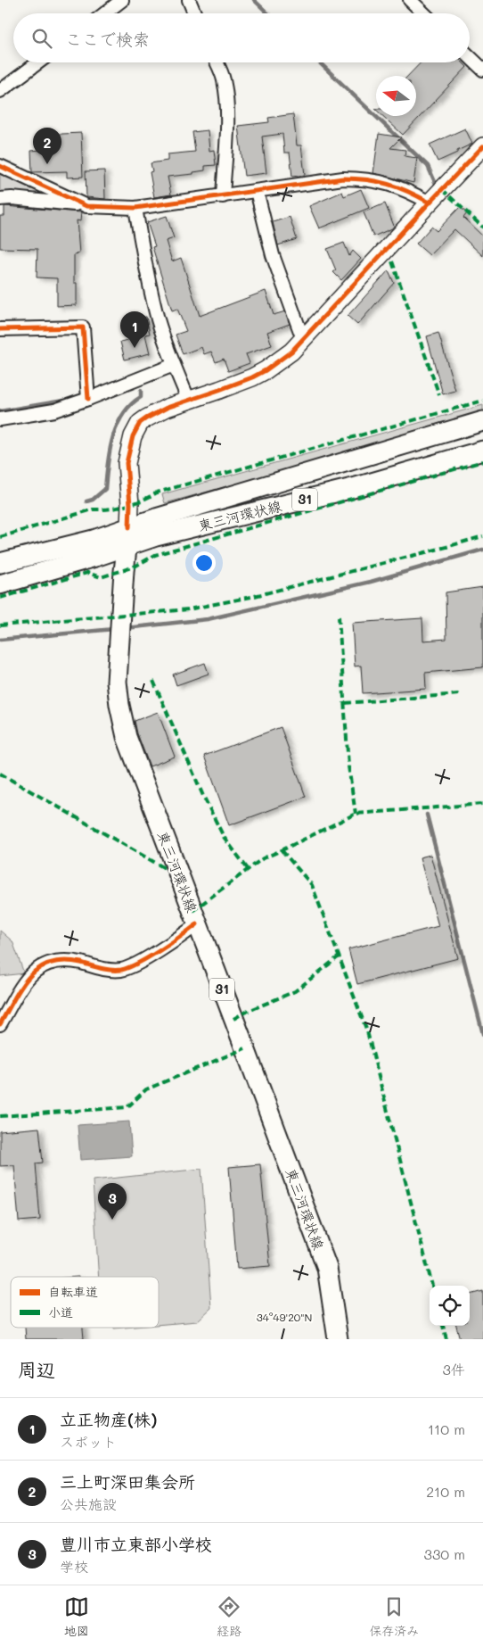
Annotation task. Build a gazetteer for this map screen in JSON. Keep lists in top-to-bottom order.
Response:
{
  "streets": {
    "main road": ["31", "東三河環状線"]
  },
  "legend": ["自転車道", "小道"],
  "north": "left",
  "page": {
    "search": "ここで検索",
    "pins": ["2", "1", "3"],
    "heading": ["周辺", "3件"],
    "list": [
      {
        "mark": "1",
        "name": "立正物産(株)",
        "note": "スポット",
        "value": "110 m"
      },
      {
        "mark": "2",
        "name": "三上町深田集会所",
        "note": "公共施設",
        "value": "210 m"
      },
      {
        "mark": "3",
        "name": "豊川市立東部小学校",
        "note": "学校",
        "value": "330 m"
      }
    ],
    "nav": ["地図", "経路", "保存済み"]
  },
  "coordinates": ["34°49'20\"N"]
}
